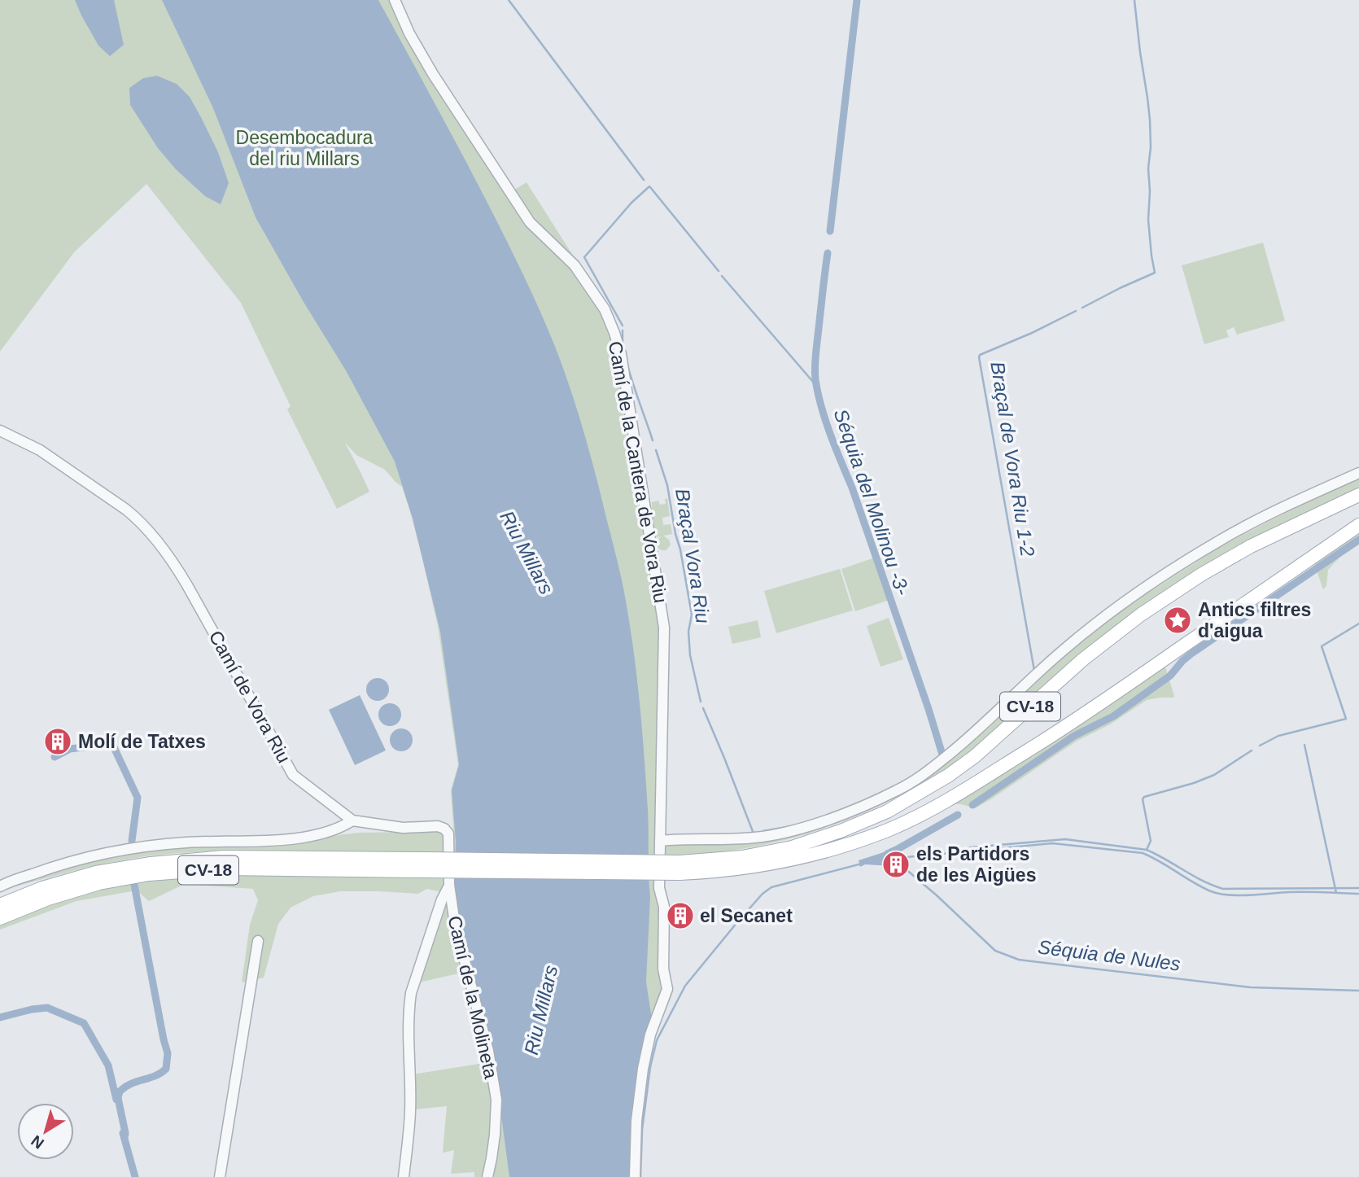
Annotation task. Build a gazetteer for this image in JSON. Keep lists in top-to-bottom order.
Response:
{
  "streets": {
    "main road": ["CV-18"],
    "street": ["Camí de la Cantera de Vora Riu", "Camí de Vora Riu", "Camí de la Molineta"]
  },
  "crossings": [
    ["Camí de Vora Riu", "Camí de la Molineta"]
  ],
  "water": [
    "Braçal de Vora Riu 1-2",
    "Séquia del Molinou -3-",
    "Riu Millars",
    "Braçal Vora Riu",
    "Séquia de Nules"
  ],
  "parks": ["Desembocadura del riu Millars"],
  "places": {
    "place": ["Antics filtres d'aigua"],
    "building": ["Molí de Tatxes", "els Partidors de les Aigües", "el Secanet"]
  },
  "north": "bottom left"
}
